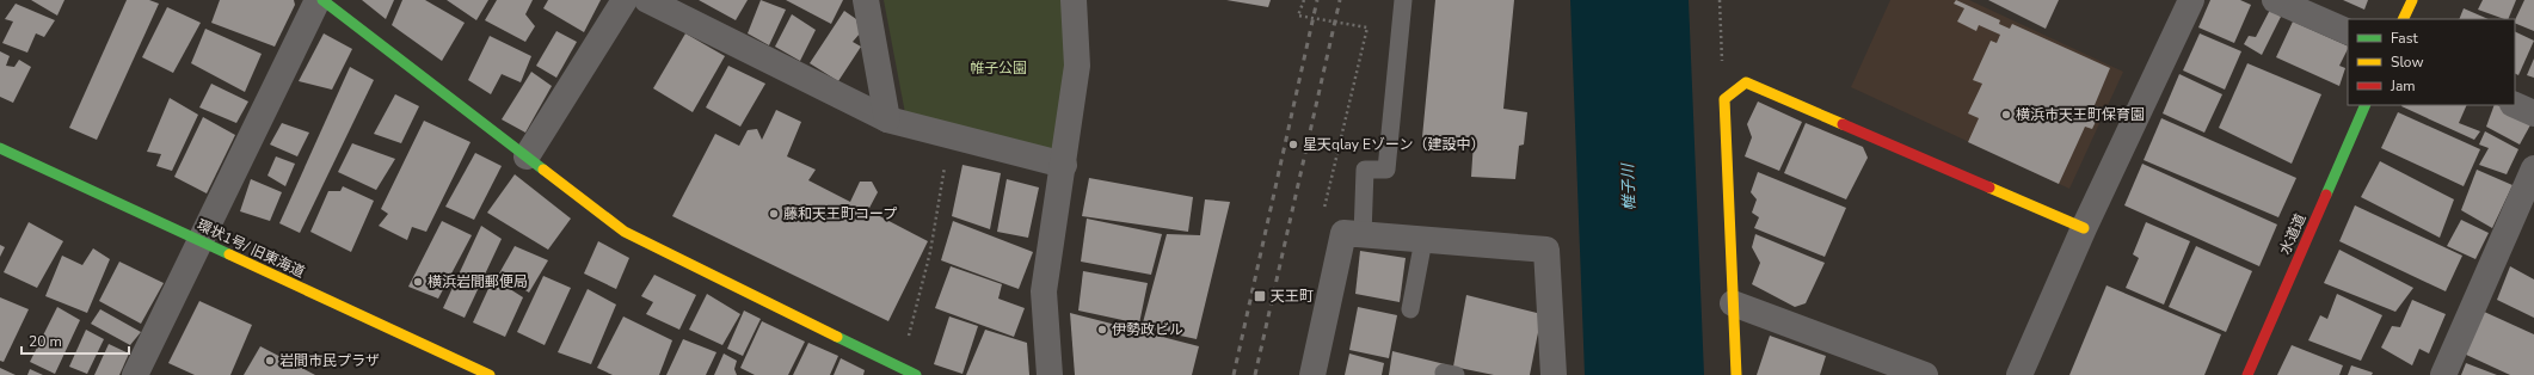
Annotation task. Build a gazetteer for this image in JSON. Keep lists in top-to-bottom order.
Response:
{
  "streets": {
    "street": ["水道道", "環状1号/ 旧東海道"]
  },
  "water": ["帷子川"],
  "parks": ["帷子公園"],
  "places": {
    "other": [
      "横浜市天王町保育園",
      "星天qlay Eゾーン（建設中）",
      "藤和天王町コープ",
      "横浜岩間郵便局",
      "伊勢政ビル",
      "岩間市民プラザ"
    ],
    "transit": ["天王町"]
  },
  "legend": ["Fast", "Slow", "Jam"],
  "scale_bar": "20 m"
}
